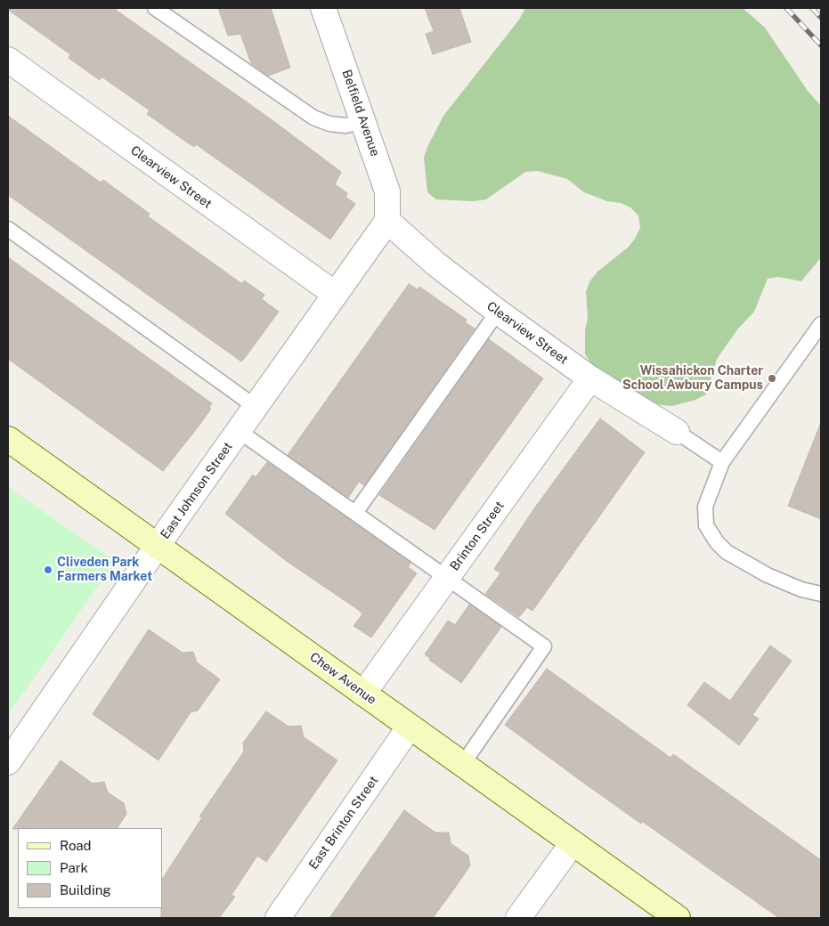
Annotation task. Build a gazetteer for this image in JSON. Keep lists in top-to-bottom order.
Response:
{
  "streets": {
    "street": [
      "Belfield Avenue",
      "Clearview Street",
      "East Johnson Street",
      "Brinton Street",
      "Chew Avenue",
      "East Brinton Street"
    ]
  },
  "crossings": [
    ["Belfield Avenue", "Clearview Street"],
    ["Belfield Avenue", "East Johnson Street"],
    ["Clearview Street", "East Johnson Street"],
    ["Clearview Street", "Brinton Street"],
    ["East Johnson Street", "Chew Avenue"],
    ["Brinton Street", "Chew Avenue"],
    ["Chew Avenue", "East Brinton Street"]
  ],
  "places": ["Wissahickon Charter School Awbury Campus", "Cliveden Park Farmers Market"],
  "legend": ["Road", "Park", "Building"]
}
